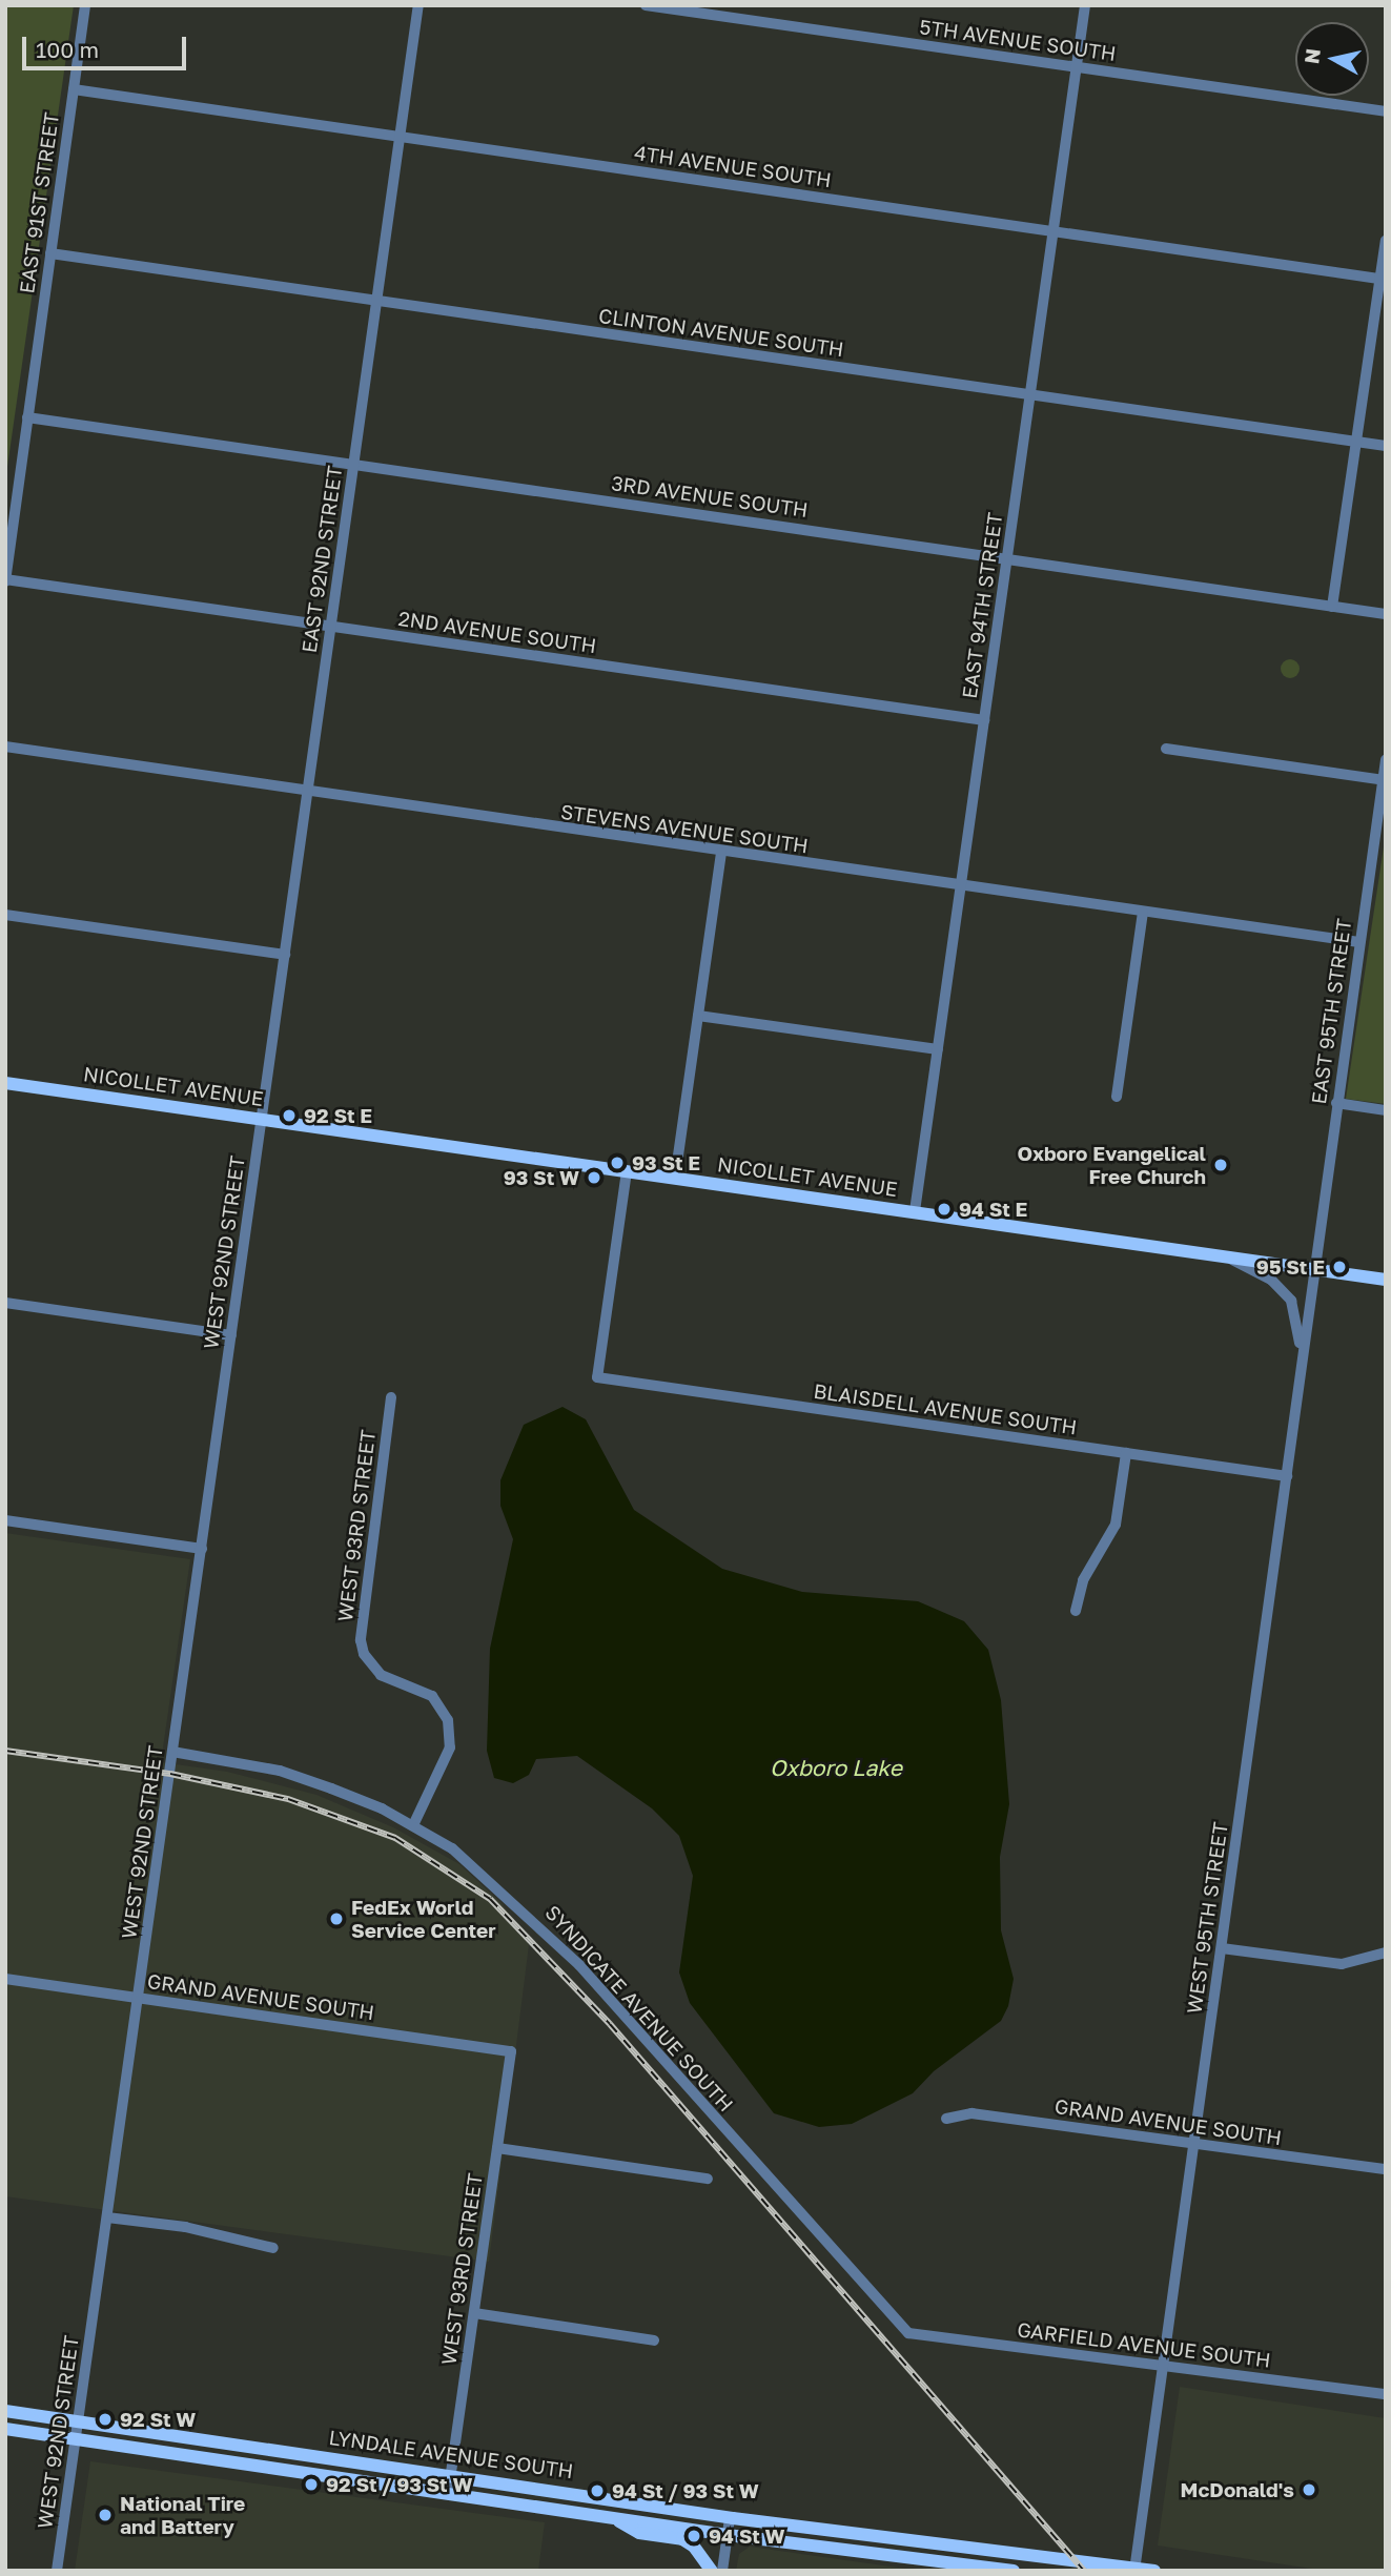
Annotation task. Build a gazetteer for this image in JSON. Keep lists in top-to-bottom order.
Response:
{
  "streets": {
    "main road": ["NICOLLET AVENUE", "LYNDALE AVENUE SOUTH"],
    "street": [
      "5TH AVENUE SOUTH",
      "4TH AVENUE SOUTH",
      "EAST 91ST STREET",
      "CLINTON AVENUE SOUTH",
      "3RD AVENUE SOUTH",
      "EAST 92ND STREET",
      "EAST 94TH STREET",
      "2ND AVENUE SOUTH",
      "STEVENS AVENUE SOUTH",
      "EAST 95TH STREET",
      "WEST 92ND STREET",
      "BLAISDELL AVENUE SOUTH",
      "WEST 93RD STREET",
      "WEST 95TH STREET",
      "GRAND AVENUE SOUTH",
      "SYNDICATE AVENUE SOUTH",
      "GARFIELD AVENUE SOUTH"
    ]
  },
  "crossings": [
    ["5TH AVENUE SOUTH", "EAST 94TH STREET"],
    ["4TH AVENUE SOUTH", "EAST 91ST STREET"],
    ["4TH AVENUE SOUTH", "EAST 92ND STREET"],
    ["4TH AVENUE SOUTH", "EAST 94TH STREET"],
    ["EAST 91ST STREET", "CLINTON AVENUE SOUTH"],
    ["EAST 91ST STREET", "3RD AVENUE SOUTH"],
    ["EAST 91ST STREET", "2ND AVENUE SOUTH"],
    ["CLINTON AVENUE SOUTH", "EAST 92ND STREET"],
    ["CLINTON AVENUE SOUTH", "EAST 94TH STREET"],
    ["3RD AVENUE SOUTH", "EAST 92ND STREET"],
    ["3RD AVENUE SOUTH", "EAST 94TH STREET"],
    ["EAST 92ND STREET", "2ND AVENUE SOUTH"],
    ["EAST 92ND STREET", "STEVENS AVENUE SOUTH"],
    ["EAST 92ND STREET", "NICOLLET AVENUE"],
    ["EAST 92ND STREET", "WEST 92ND STREET"],
    ["EAST 94TH STREET", "2ND AVENUE SOUTH"],
    ["EAST 94TH STREET", "STEVENS AVENUE SOUTH"],
    ["EAST 94TH STREET", "NICOLLET AVENUE"],
    ["STEVENS AVENUE SOUTH", "EAST 95TH STREET"],
    ["EAST 95TH STREET", "NICOLLET AVENUE"],
    ["EAST 95TH STREET", "WEST 95TH STREET"],
    ["NICOLLET AVENUE", "WEST 92ND STREET"],
    ["NICOLLET AVENUE", "BLAISDELL AVENUE SOUTH"],
    ["NICOLLET AVENUE", "WEST 95TH STREET"],
    ["WEST 92ND STREET", "GRAND AVENUE SOUTH"],
    ["WEST 92ND STREET", "SYNDICATE AVENUE SOUTH"],
    ["WEST 92ND STREET", "LYNDALE AVENUE SOUTH"],
    ["BLAISDELL AVENUE SOUTH", "WEST 95TH STREET"],
    ["WEST 93RD STREET", "GRAND AVENUE SOUTH"],
    ["WEST 93RD STREET", "SYNDICATE AVENUE SOUTH"],
    ["WEST 93RD STREET", "LYNDALE AVENUE SOUTH"],
    ["WEST 95TH STREET", "GRAND AVENUE SOUTH"],
    ["WEST 95TH STREET", "GARFIELD AVENUE SOUTH"],
    ["WEST 95TH STREET", "LYNDALE AVENUE SOUTH"],
    ["SYNDICATE AVENUE SOUTH", "GARFIELD AVENUE SOUTH"]
  ],
  "water": ["Oxboro Lake"],
  "places": [
    "92 St E",
    "93 St E",
    "Oxboro Evangelical Free Church",
    "93 St W",
    "94 St E",
    "95 St E",
    "FedEx World Service Center",
    "92 St W",
    "92 St / 93 St W",
    "McDonald's",
    "94 St / 93 St W",
    "National Tire and Battery",
    "94 St W"
  ],
  "scale_bar": "100 m",
  "north": "left"
}
